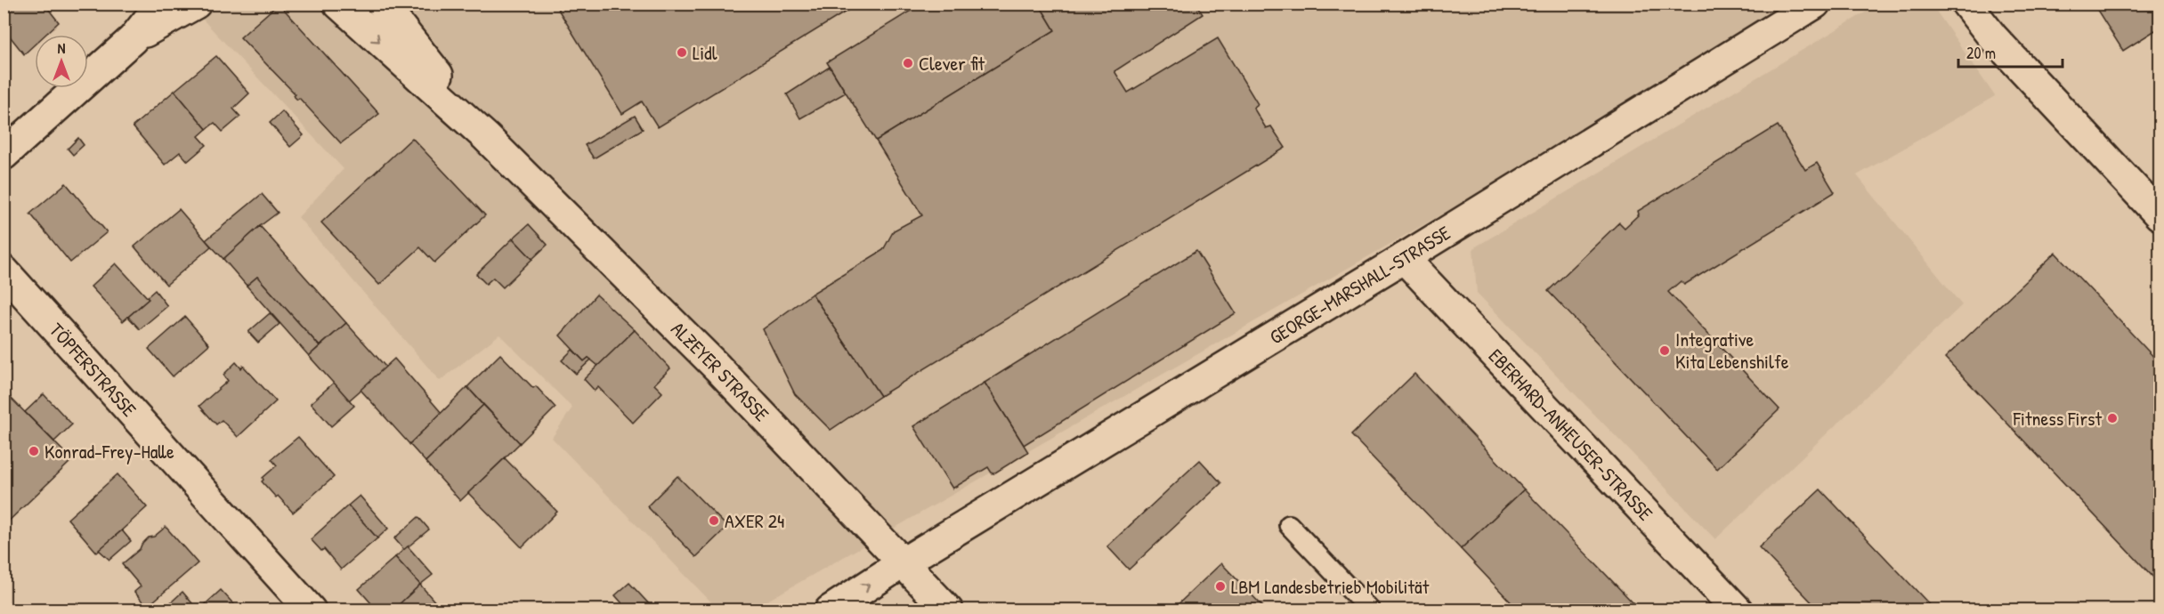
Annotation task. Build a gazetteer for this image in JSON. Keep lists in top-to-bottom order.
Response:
{
  "streets": {
    "street": [
      "GEORGE-MARSHALL-STRASSE",
      "TÖPFERSTRASSE",
      "ALZEYER STRASSE",
      "EBERHARD-ANHEUSER-STRASSE"
    ]
  },
  "crossings": [
    ["GEORGE-MARSHALL-STRASSE", "ALZEYER STRASSE"],
    ["GEORGE-MARSHALL-STRASSE", "EBERHARD-ANHEUSER-STRASSE"]
  ],
  "places": [
    "Lidl",
    "Clever fit",
    "Integrative Kita Lebenshilfe",
    "Fitness First",
    "Konrad-Frey-Halle",
    "AXER 24",
    "LBM Landesbetrieb Mobilität"
  ],
  "scale_bar": "20 m",
  "north": "top"
}
